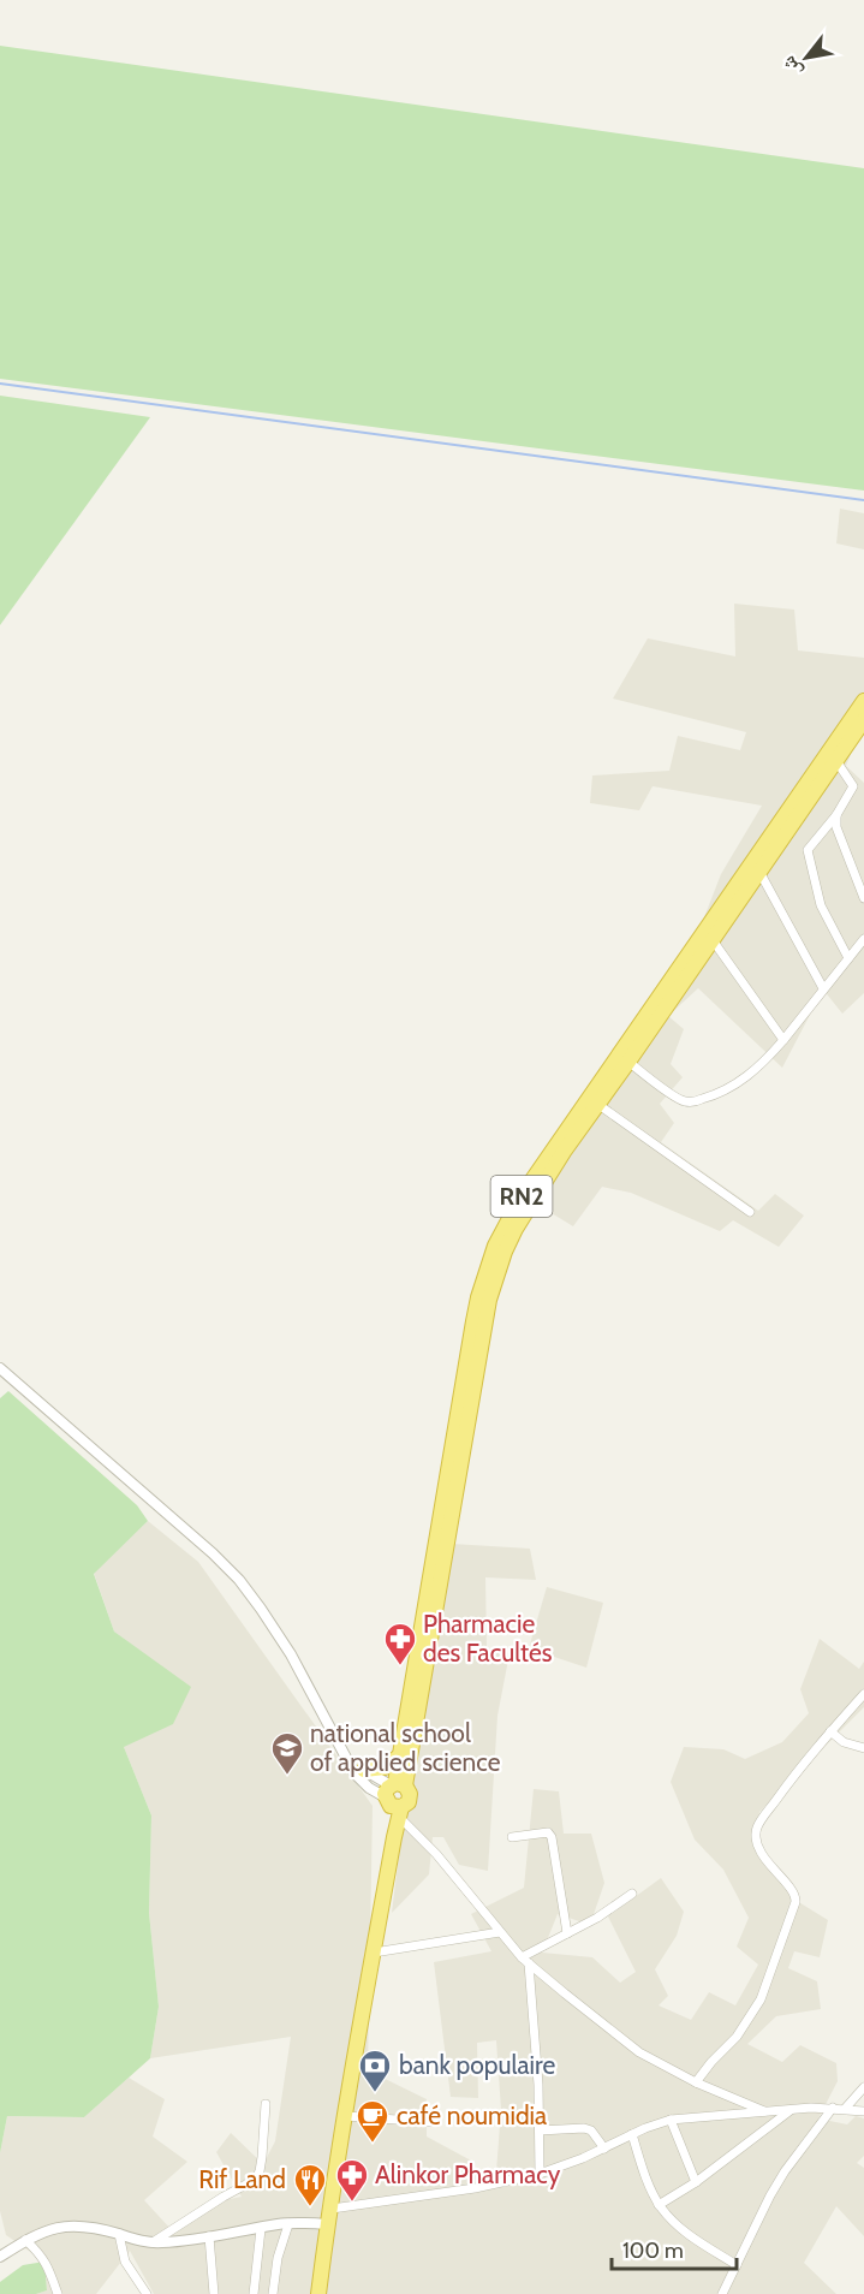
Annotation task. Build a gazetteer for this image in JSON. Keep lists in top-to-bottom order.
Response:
{
  "streets": {
    "highway": ["RN2"]
  },
  "places": {
    "pharmacy": ["Pharmacie des Facultés", "Alinkor Pharmacy"],
    "school or university": ["national school of applied science"],
    "bank": ["bank populaire"],
    "cafe": ["café noumidia"],
    "restaurant": ["Rif Land"]
  },
  "scale_bar": "100 m",
  "north": "bottom left"
}
